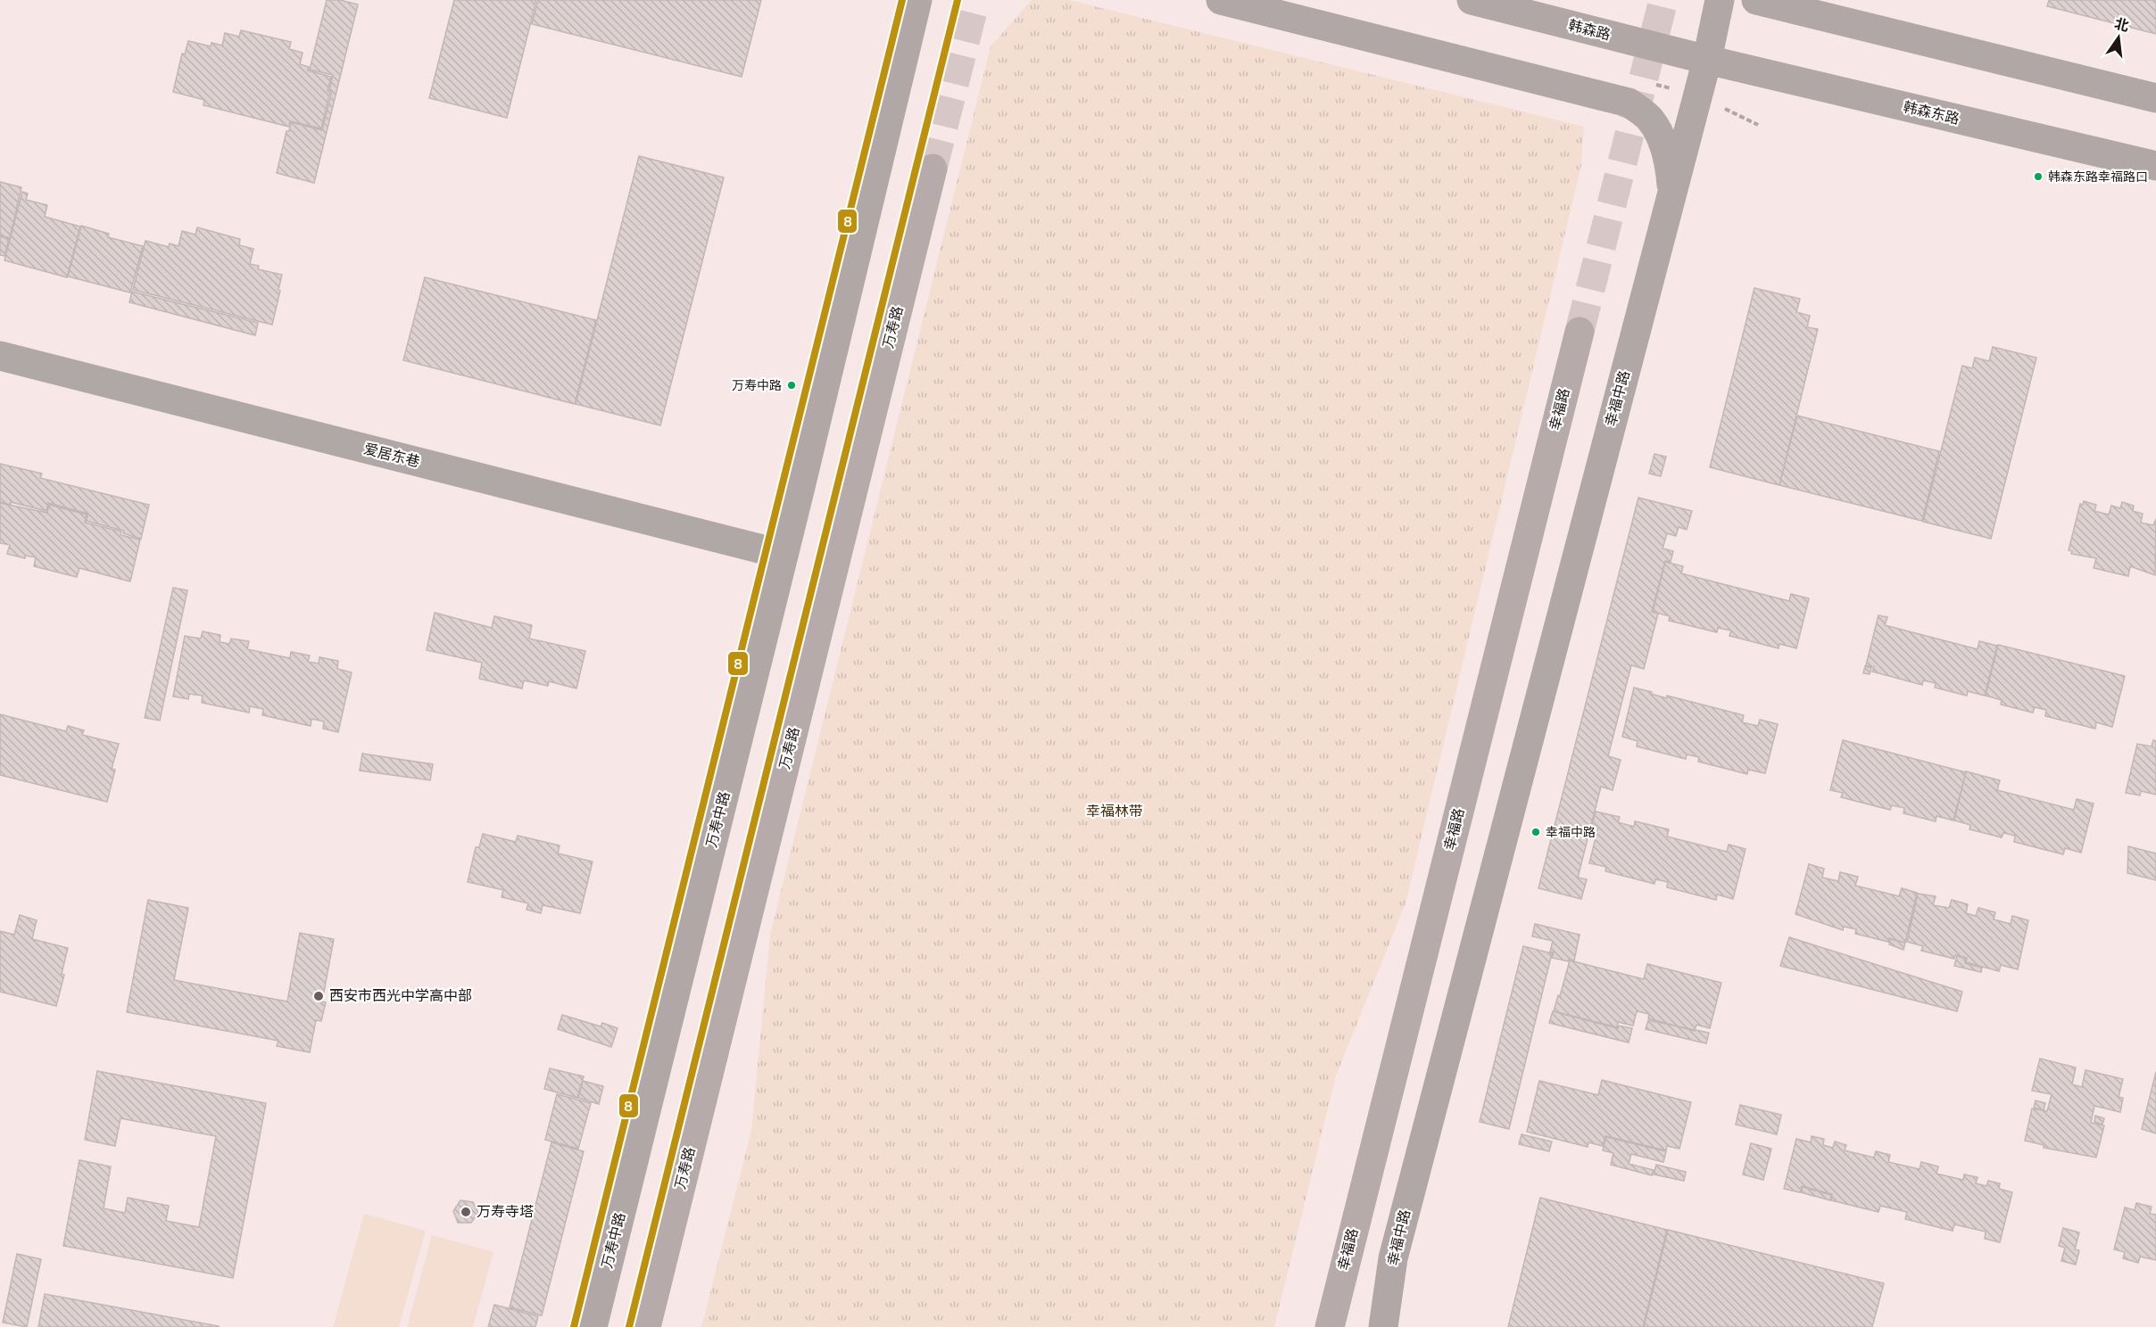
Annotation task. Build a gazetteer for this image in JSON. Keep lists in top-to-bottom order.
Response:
{
  "streets": {
    "main road": [
      "韩森路",
      "韩森东路",
      "万寿路",
      "幸福中路",
      "幸福路",
      "万寿中路"
    ],
    "street": ["爱居东巷"]
  },
  "crossings": [
    ["韩森路", "韩森东路"],
    ["韩森路", "幸福中路"],
    ["韩森东路", "幸福中路"],
    ["爱居东巷", "万寿中路"]
  ],
  "parks": ["幸福林带"],
  "places": [
    "韩森东路幸福路口",
    "万寿中路",
    "幸福中路",
    "西安市西光中学高中部",
    "万寿寺塔"
  ],
  "lines": ["transit line 8"],
  "north": "top"
}
